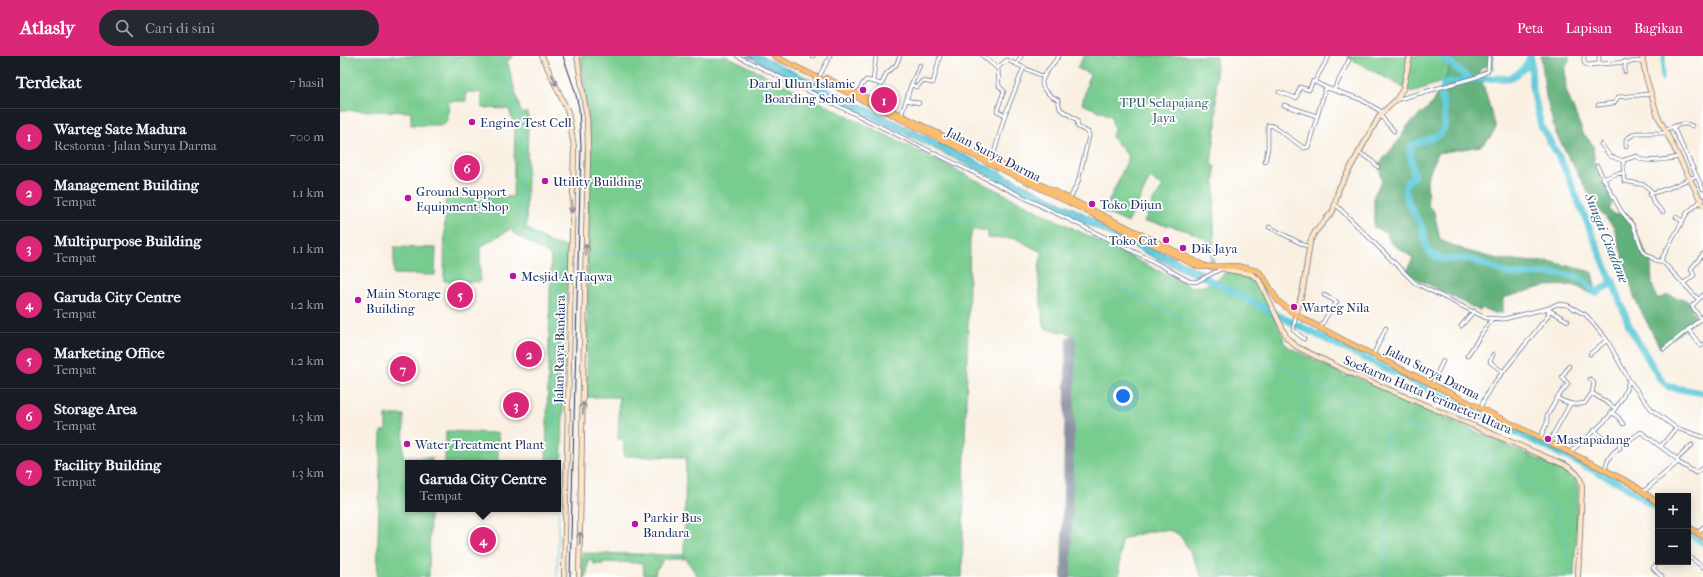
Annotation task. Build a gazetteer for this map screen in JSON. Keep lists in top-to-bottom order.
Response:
{
  "streets": {
    "main road": ["Jalan Surya Darma"],
    "street": ["Jalan Raya Bandara", "Soekarno Hatta Perimeter Utara"]
  },
  "crossings": [
    ["Jalan Surya Darma", "Soekarno Hatta Perimeter Utara"]
  ],
  "water": ["Sungai Cisadane"],
  "parks": ["TPU Selapajang Jaya"],
  "places": [
    "Darul Ulun Islamic Boarding School",
    "Engine Test Cell",
    "Utility Building",
    "Ground Support Equipment Shop",
    "Toko Dijun",
    "Toko Cat",
    "Dik Jaya",
    "Mesjid At Taqwa",
    "Main Storage Building",
    "Warteg Nila",
    "Mastapadang",
    "Water Treatment Plant",
    "Parkir Bus Bandara"
  ],
  "page": {
    "header": "Atlasly",
    "search": "Cari di sini",
    "nav": ["Peta", "Lapisan", "Bagikan"],
    "heading": ["Terdekat", "7 hasil"],
    "pins": [
      "1",
      "6",
      "5",
      "2",
      "7",
      "3",
      "4"
    ],
    "list": [
      {
        "mark": "1",
        "name": "Warteg Sate Madura",
        "note": "Restoran · Jalan Surya Darma",
        "value": "700 m"
      },
      {
        "mark": "2",
        "name": "Management Building",
        "note": "Tempat",
        "value": "1.1 km"
      },
      {
        "mark": "3",
        "name": "Multipurpose Building",
        "note": "Tempat",
        "value": "1.1 km"
      },
      {
        "mark": "4",
        "name": "Garuda City Centre",
        "note": "Tempat",
        "value": "1.2 km"
      },
      {
        "mark": "5",
        "name": "Marketing Office",
        "note": "Tempat",
        "value": "1.2 km"
      },
      {
        "mark": "6",
        "name": "Storage Area",
        "note": "Tempat",
        "value": "1.3 km"
      },
      {
        "mark": "7",
        "name": "Facility Building",
        "note": "Tempat",
        "value": "1.3 km"
      }
    ],
    "popup": ["Garuda City Centre", "Tempat"],
    "map_buttons": ["+", "−"]
  }
}
